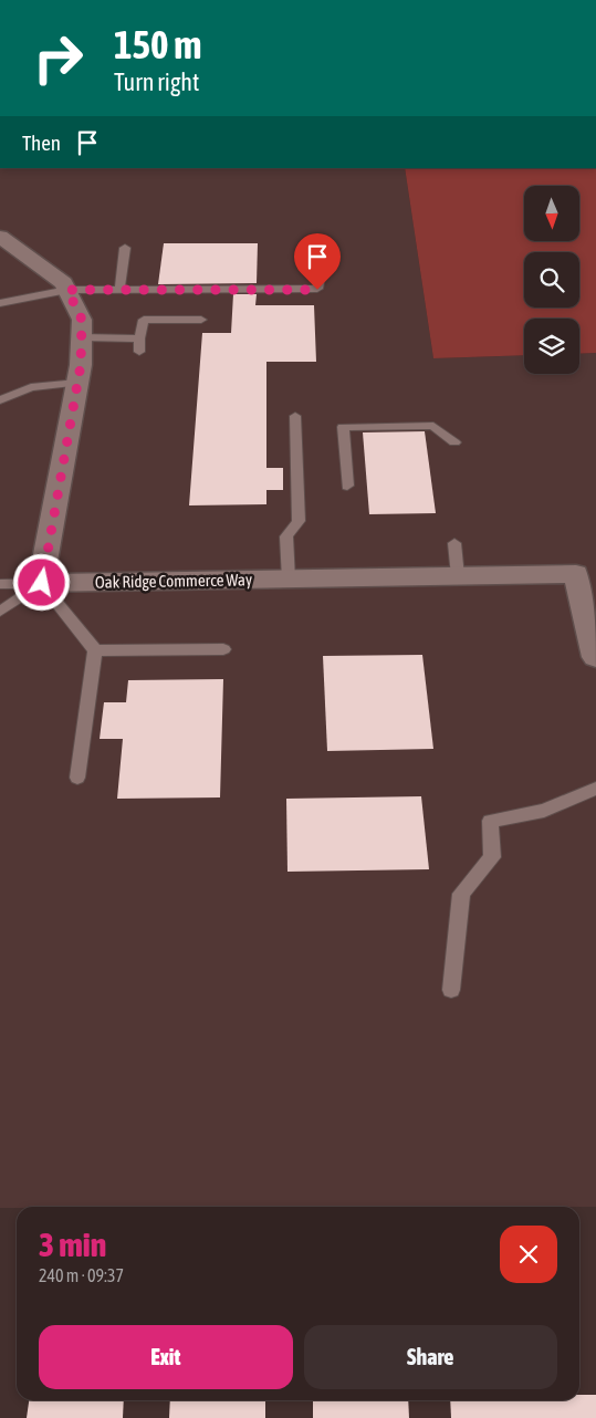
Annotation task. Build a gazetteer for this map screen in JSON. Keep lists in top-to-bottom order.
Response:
{
  "streets": {
    "street": ["Oak Ridge Commerce Way"]
  },
  "north": "bottom",
  "page": {
    "turn": ["150 m", "Turn right"],
    "then": "Then",
    "heading": ["3 min", "240 m · 09:37"],
    "buttons": ["Exit", "Share"]
  }
}
